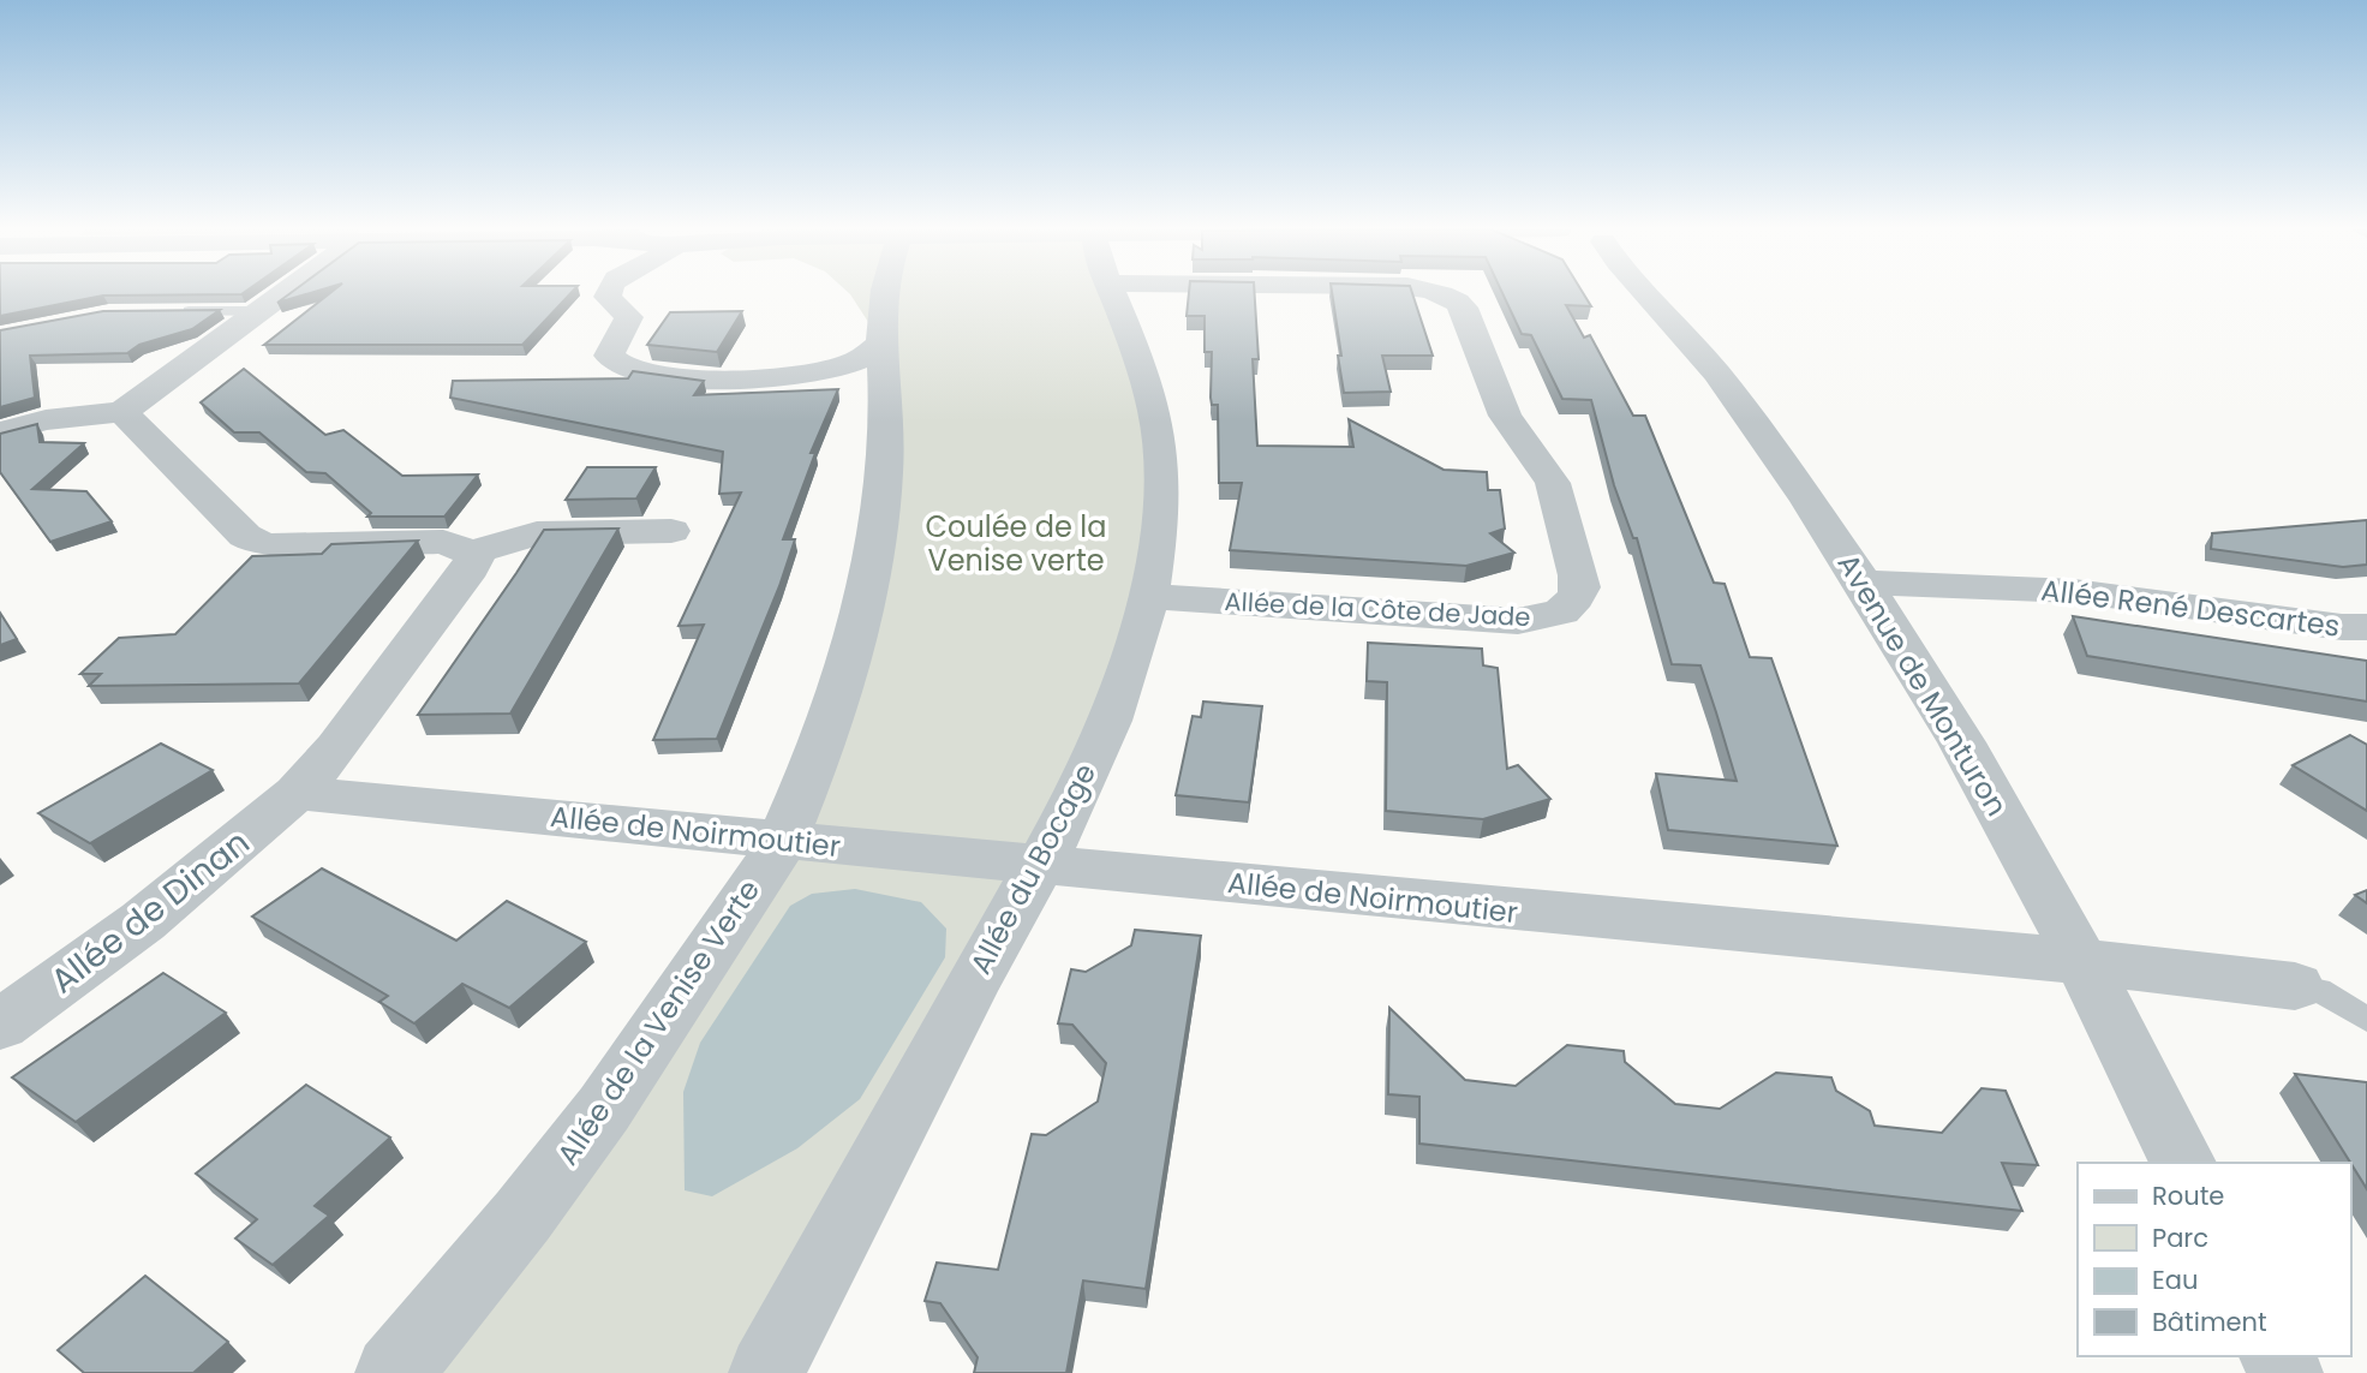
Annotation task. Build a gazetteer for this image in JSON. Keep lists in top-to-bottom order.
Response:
{
  "streets": {
    "street": [
      "Allée René Descartes",
      "Allée de la Côte de Jade",
      "Avenue de Monturon",
      "Allée de Noirmoutier",
      "Allée du Bocage",
      "Allée de Dinan",
      "Allée de la Venise Verte"
    ]
  },
  "crossings": [
    ["Allée René Descartes", "Avenue de Monturon"],
    ["Allée de la Côte de Jade", "Allée du Bocage"],
    ["Avenue de Monturon", "Allée de Noirmoutier"],
    ["Allée de Noirmoutier", "Allée du Bocage"],
    ["Allée de Noirmoutier", "Allée de Dinan"],
    ["Allée de Noirmoutier", "Allée de la Venise Verte"]
  ],
  "parks": ["Coulée de la Venise verte"],
  "legend": [
    "Route",
    "Parc",
    "Eau",
    "Bâtiment"
  ]
}
